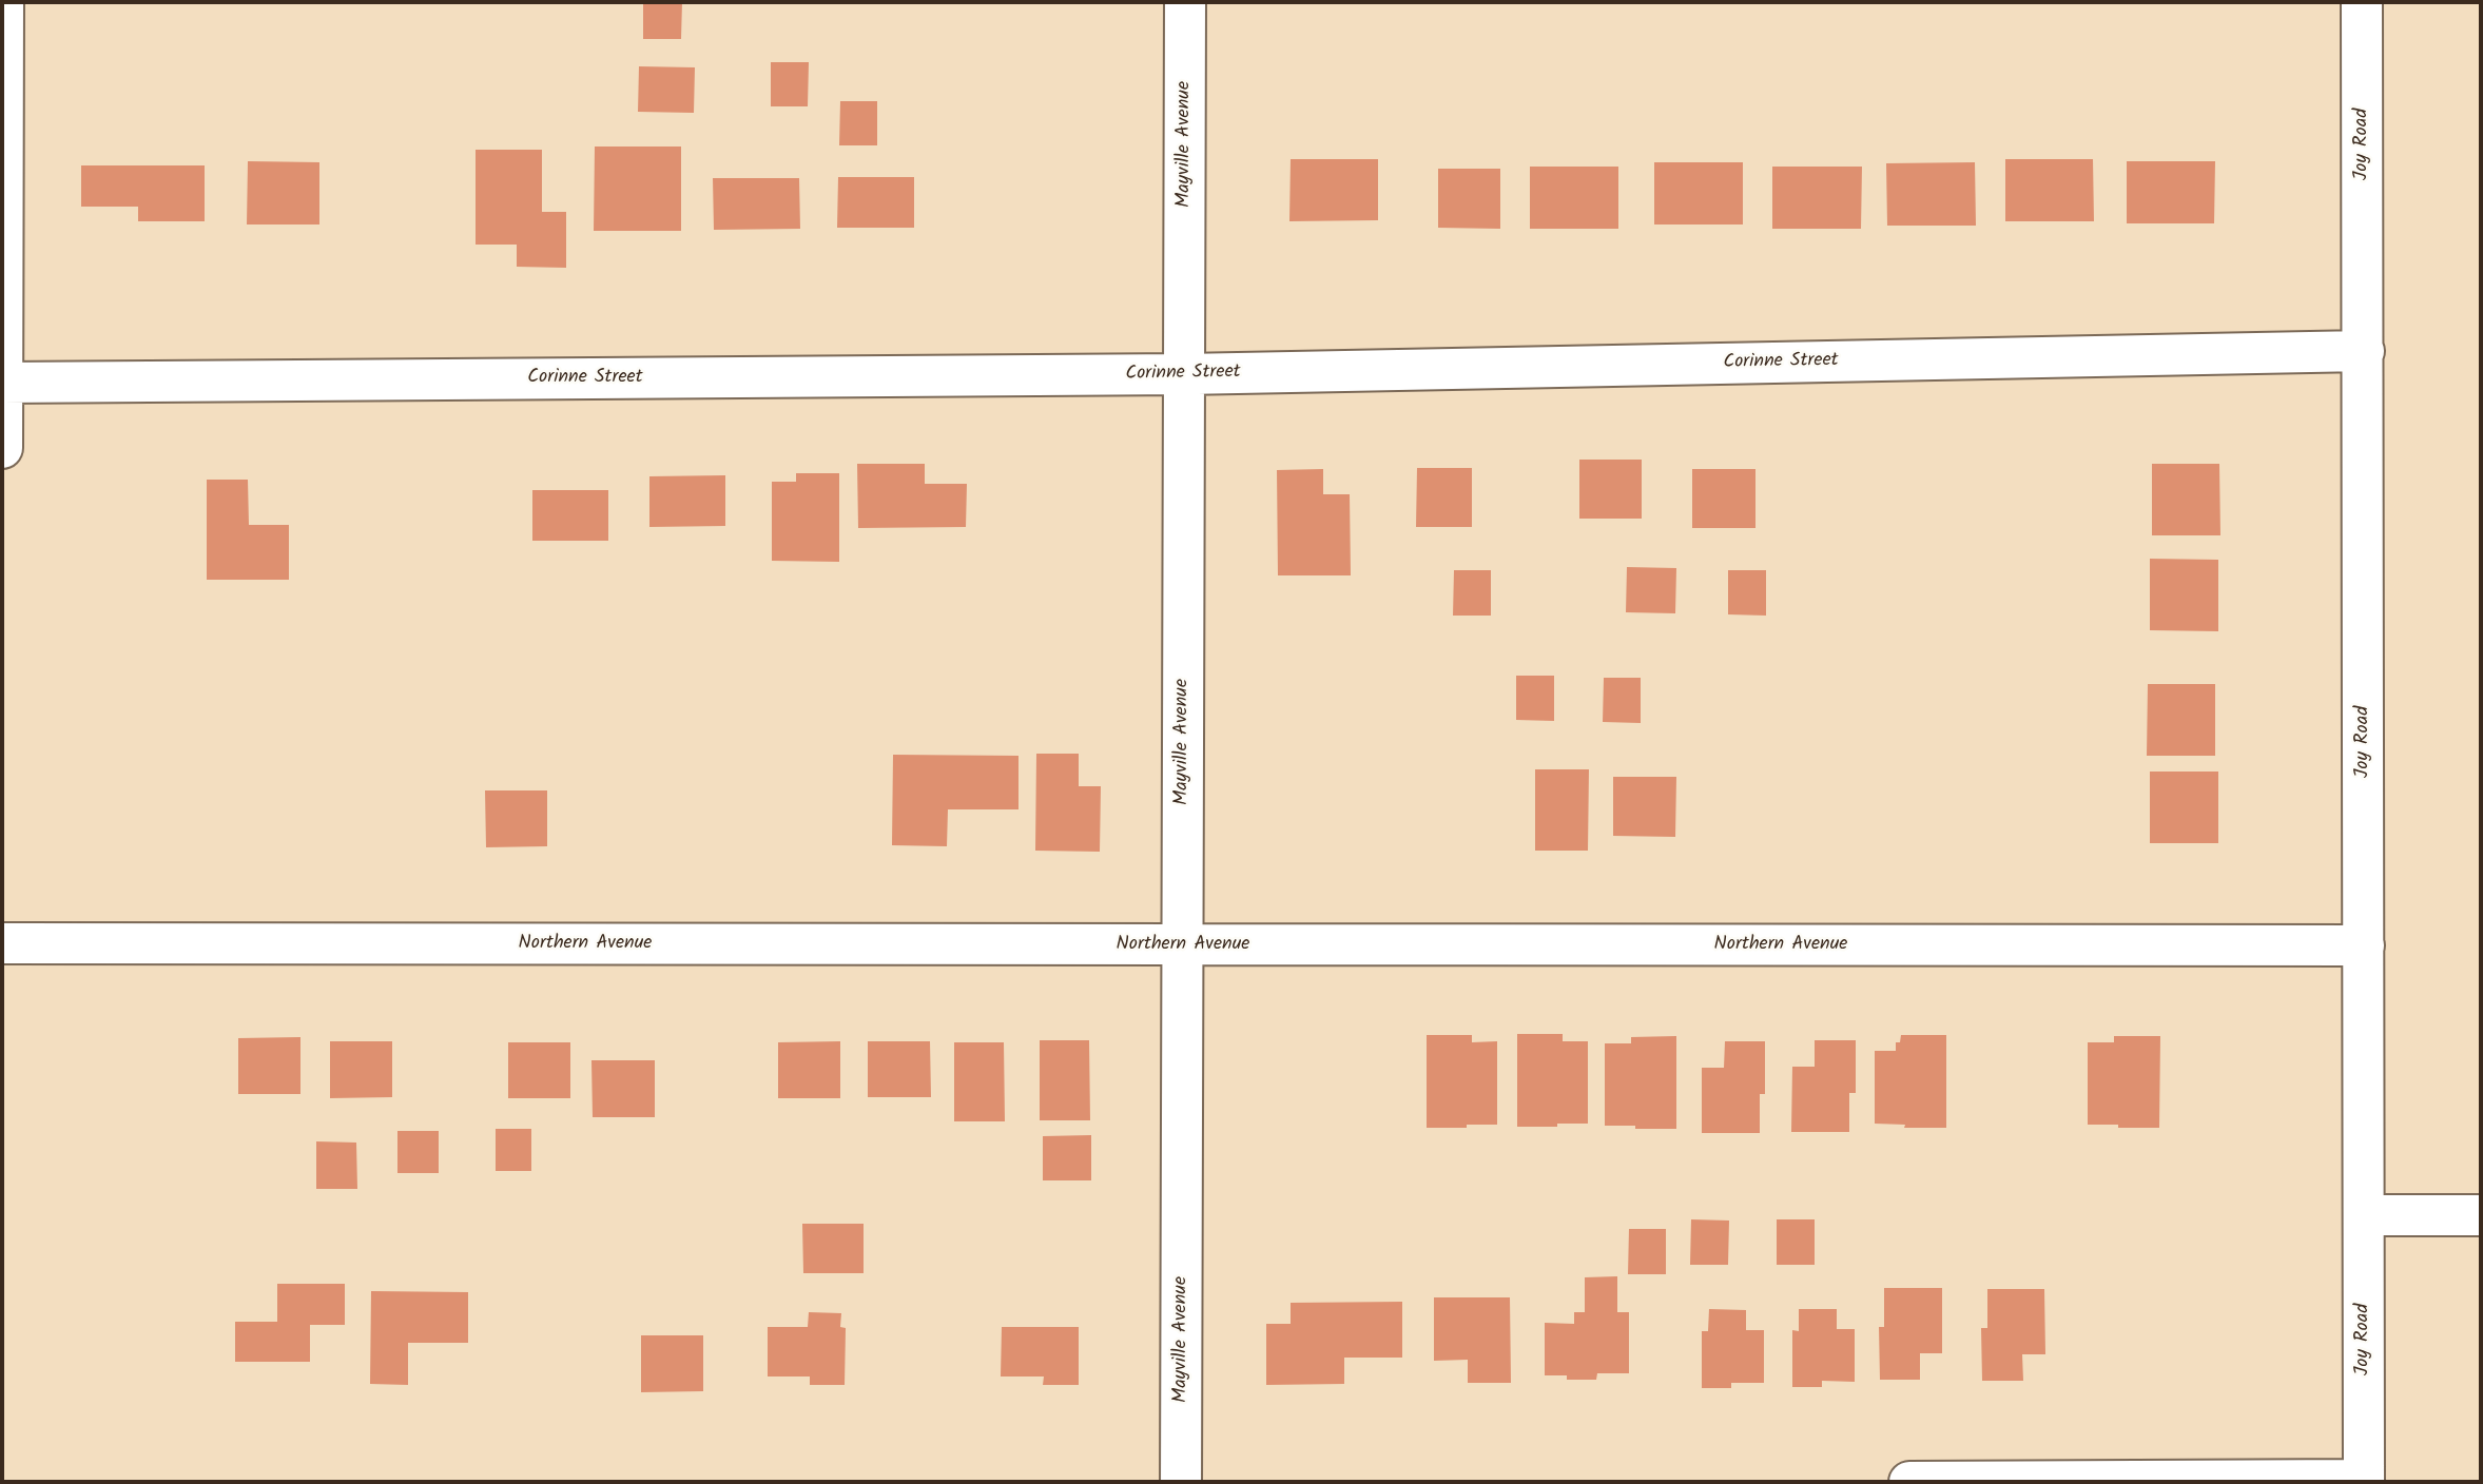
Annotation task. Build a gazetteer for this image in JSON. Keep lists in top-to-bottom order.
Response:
{
  "streets": {
    "street": [
      "Mayville Avenue",
      "Joy Road",
      "Corinne Street",
      "Northern Avenue"
    ]
  },
  "crossings": [
    ["Mayville Avenue", "Corinne Street"],
    ["Mayville Avenue", "Northern Avenue"],
    ["Joy Road", "Corinne Street"],
    ["Joy Road", "Northern Avenue"]
  ]
}
